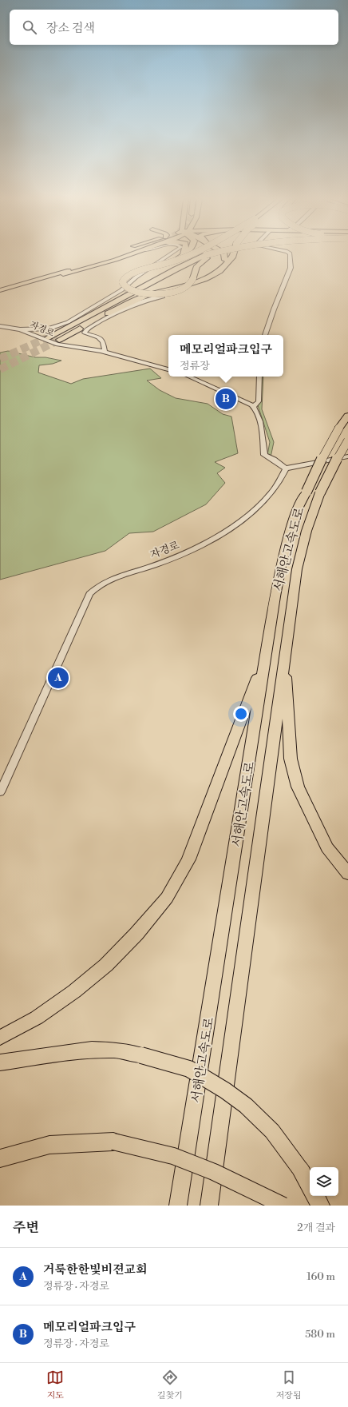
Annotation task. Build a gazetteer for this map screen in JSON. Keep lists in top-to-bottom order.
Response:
{
  "streets": {
    "highway": ["서해안고속도로"],
    "street": ["자경로"]
  },
  "page": {
    "search": "장소 검색",
    "popup": ["메모리얼파크입구", "정류장"],
    "pins": ["B", "A"],
    "heading": ["주변", "2개 결과"],
    "list": [
      {
        "mark": "A",
        "name": "거룩한한빛비젼교회",
        "note": "정류장 · 자경로",
        "value": "160 m"
      },
      {
        "mark": "B",
        "name": "메모리얼파크입구",
        "note": "정류장 · 자경로",
        "value": "580 m"
      }
    ],
    "nav": ["지도", "길찾기", "저장됨"]
  }
}
